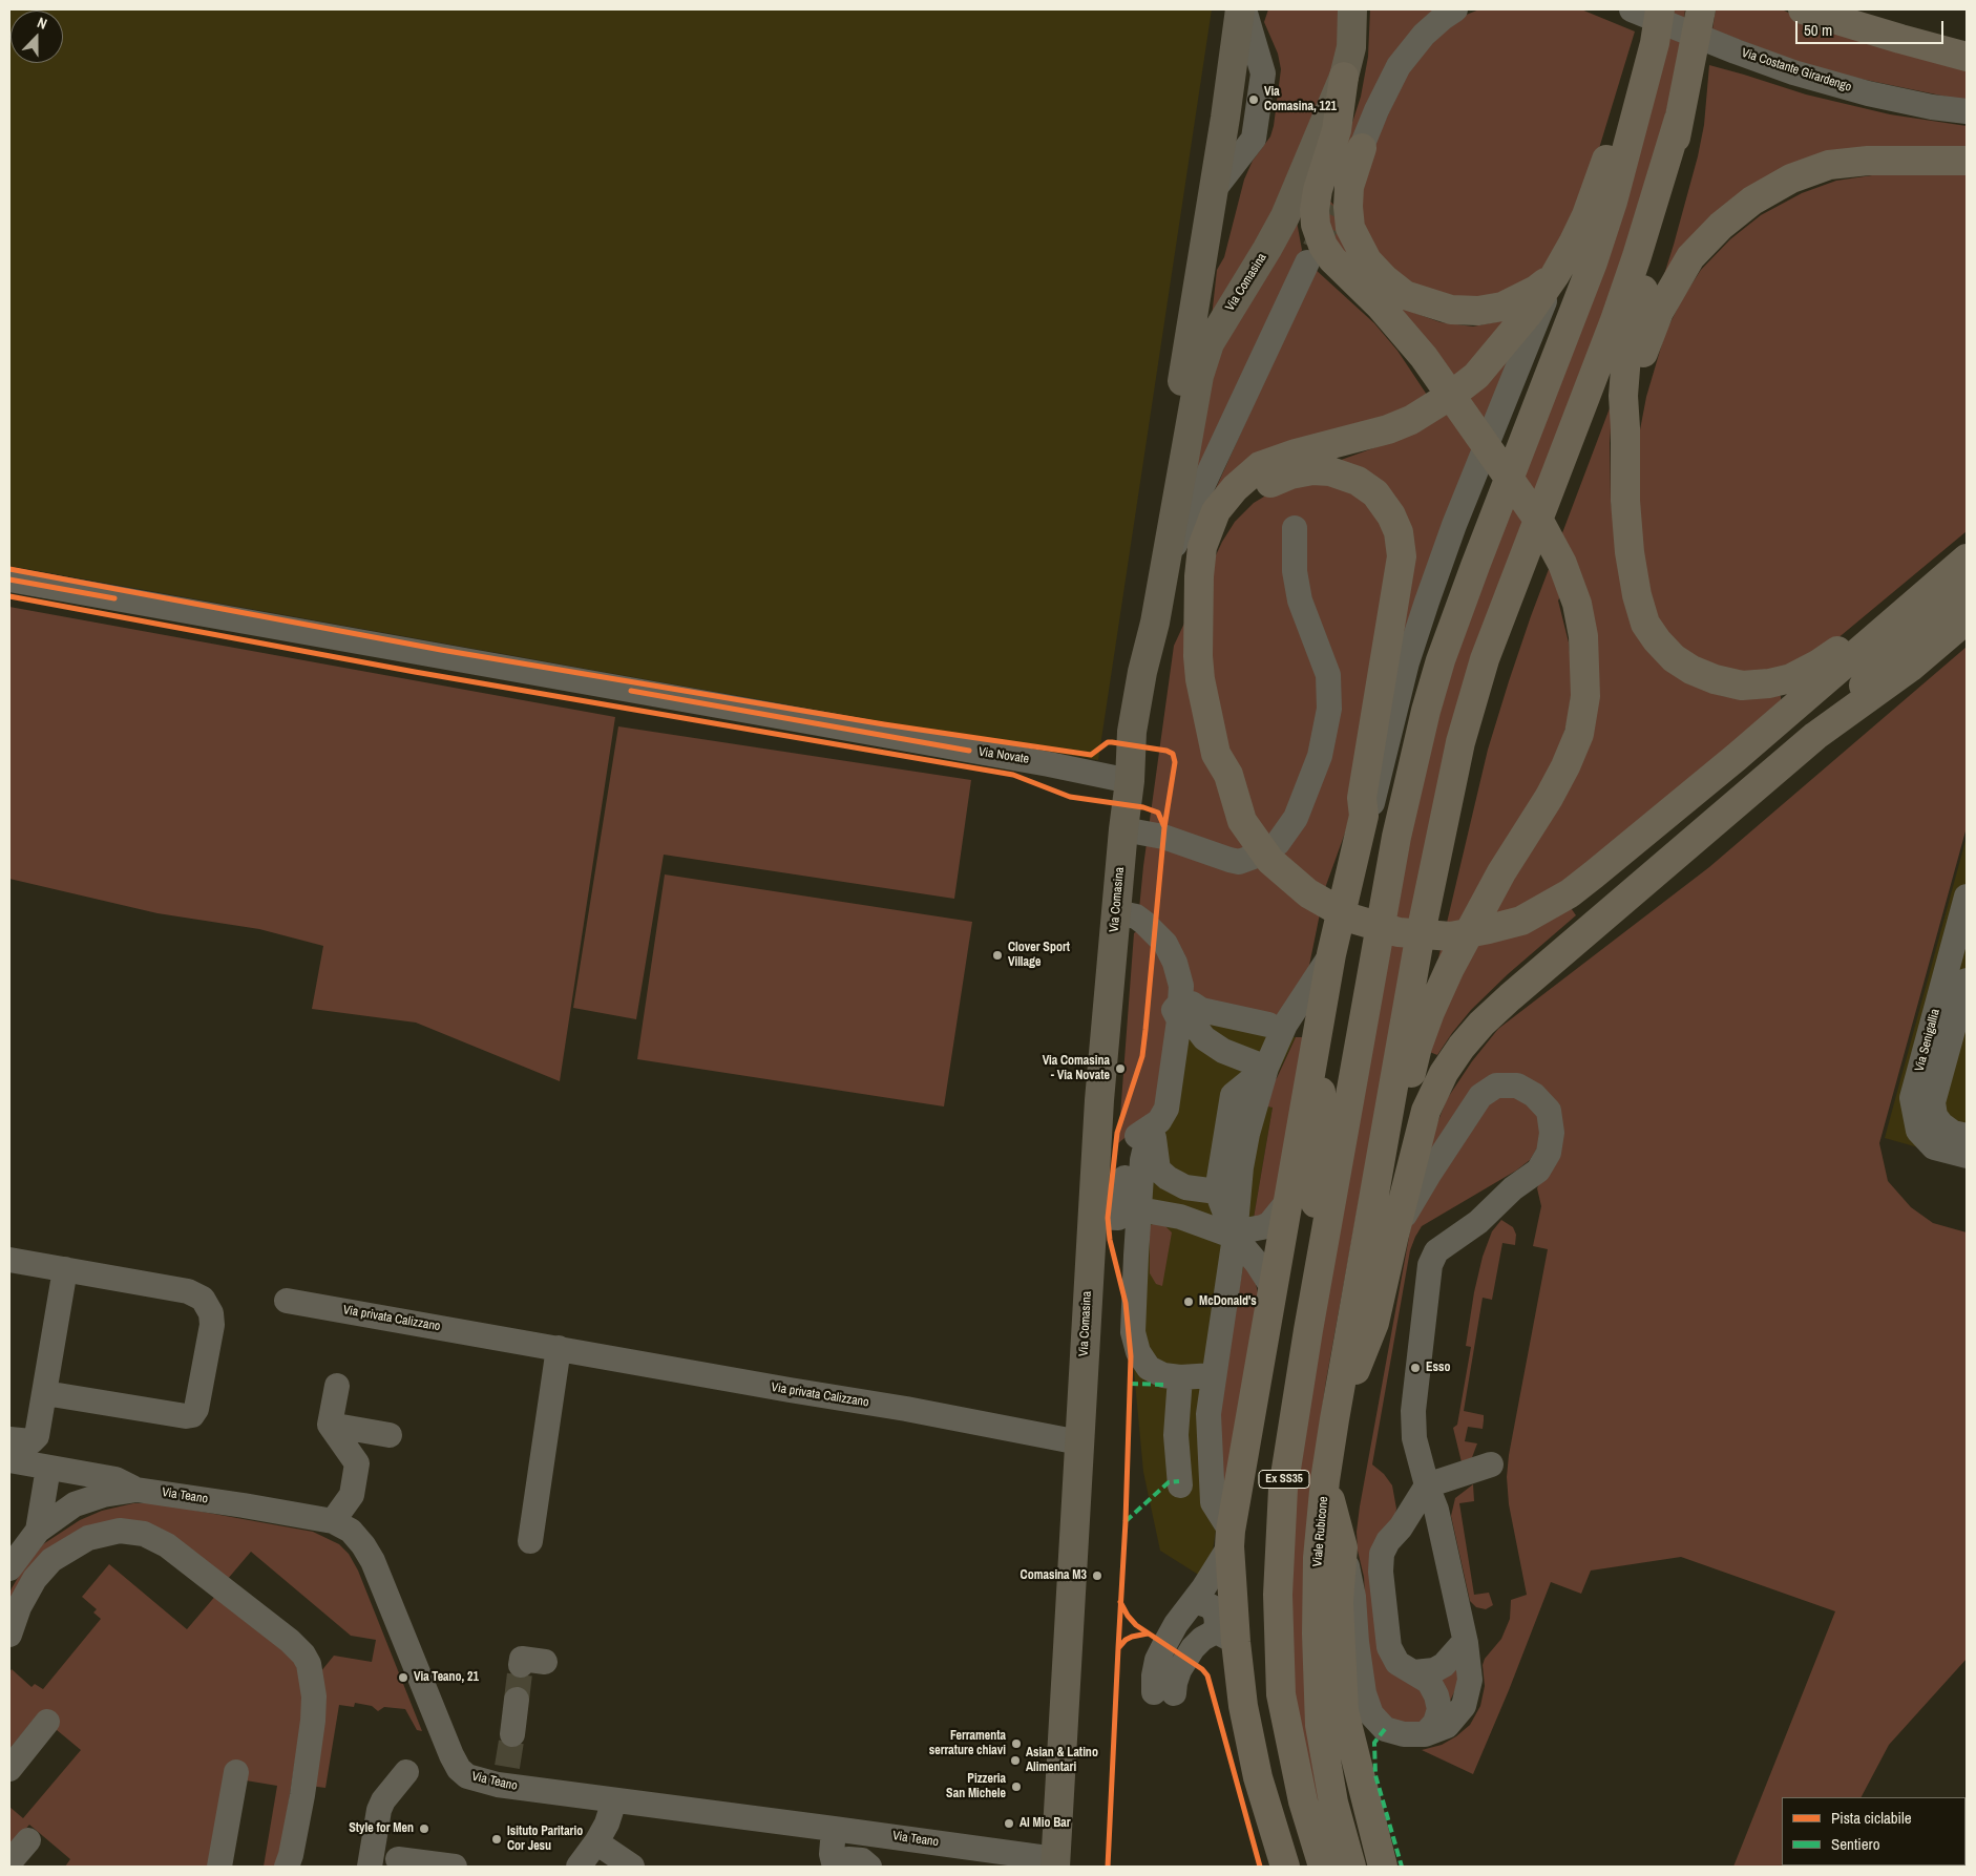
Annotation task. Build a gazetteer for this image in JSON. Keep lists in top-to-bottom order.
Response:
{
  "streets": {
    "highway": ["Ex SS35", "Viale Rubicone"],
    "main road": ["Via Comasina"],
    "street": [
      "Via Costante Girardengo",
      "Via Novate",
      "Via Senigallia",
      "Via privata Calizzano",
      "Via Teano"
    ]
  },
  "crossings": [
    ["Via Comasina", "Via Novate"],
    ["Via Comasina", "Via privata Calizzano"],
    ["Via Comasina", "Via Teano"]
  ],
  "places": [
    "Via Comasina, 121",
    "Clover Sport Village",
    "Via Comasina - Via Novate",
    "McDonald's",
    "Esso",
    "Comasina M3",
    "Via Teano, 21",
    "Ferramenta serrature chiavi",
    "Asian & Latino Alimentari",
    "Pizzeria San Michele",
    "Al Mio Bar",
    "Style for Men",
    "Isituto Paritario Cor Jesu"
  ],
  "legend": ["Pista ciclabile", "Sentiero"],
  "scale_bar": "50 m",
  "north": "top"
}
